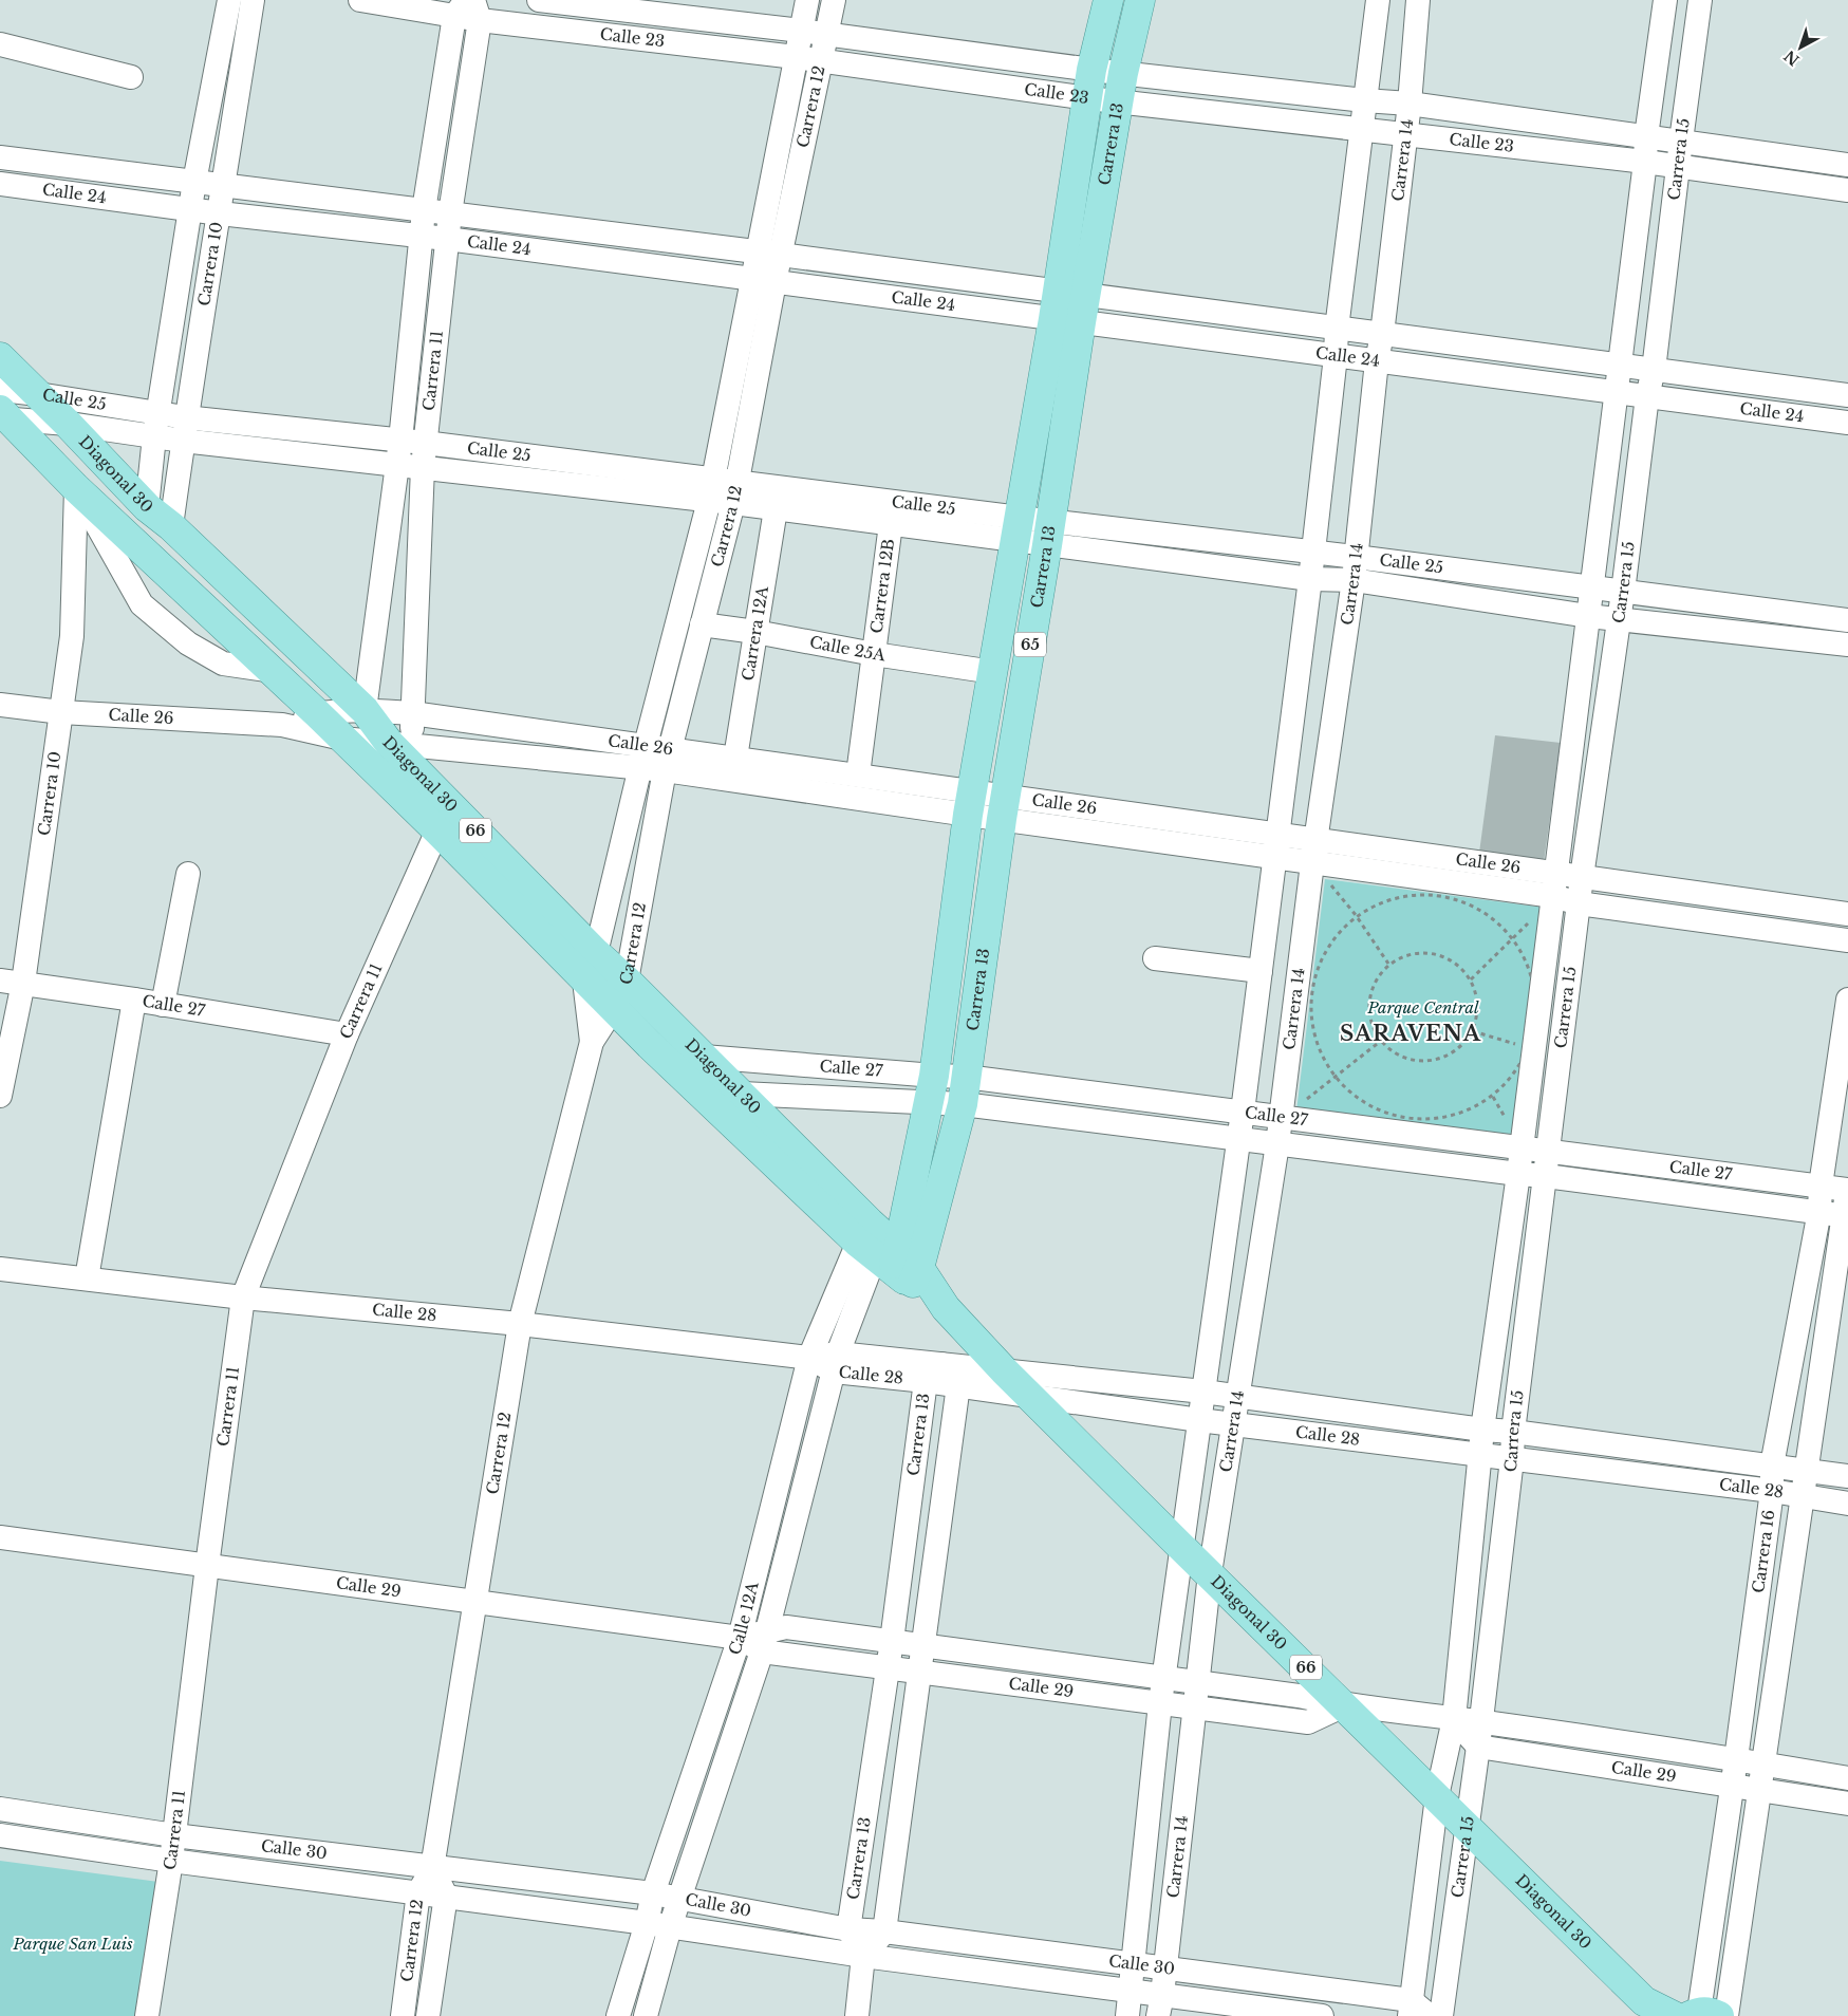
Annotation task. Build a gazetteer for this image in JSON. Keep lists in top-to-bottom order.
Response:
{
  "streets": {
    "main road": [
      "Carrera 13",
      "Diagonal 30",
      "65",
      "66"
    ],
    "street": [
      "Calle 23",
      "Carrera 12",
      "Carrera 15",
      "Carrera 14",
      "Calle 24",
      "Carrera 10",
      "Carrera 11",
      "Calle 25",
      "Carrera 12B",
      "Carrera 12A",
      "Calle 25A",
      "Calle 26",
      "Calle 27",
      "Calle 28",
      "Carrera 16",
      "Calle 29",
      "Calle 12A",
      "Calle 30"
    ]
  },
  "crossings": [
    ["Calle 23", "Carrera 12"],
    ["Calle 23", "Carrera 13"],
    ["Calle 23", "Carrera 15"],
    ["Calle 23", "Carrera 14"],
    ["Calle 23", "Carrera 11"],
    ["Carrera 12", "Calle 24"],
    ["Carrera 12", "Calle 25"],
    ["Carrera 12", "Diagonal 30"],
    ["Carrera 12", "Calle 25A"],
    ["Carrera 12", "Calle 26"],
    ["Carrera 12", "Calle 28"],
    ["Carrera 12", "Calle 29"],
    ["Carrera 12", "Calle 30"],
    ["Carrera 13", "Calle 24"],
    ["Carrera 13", "Calle 25"],
    ["Carrera 13", "Diagonal 30"],
    ["Carrera 13", "Calle 25A"],
    ["Carrera 13", "Calle 26"],
    ["Carrera 13", "Calle 27"],
    ["Carrera 13", "Calle 28"],
    ["Carrera 13", "Calle 29"],
    ["Carrera 13", "Calle 12A"],
    ["Carrera 13", "Calle 30"],
    ["Carrera 15", "Calle 24"],
    ["Carrera 15", "Calle 25"],
    ["Carrera 15", "Diagonal 30"],
    ["Carrera 15", "Calle 26"],
    ["Carrera 15", "Calle 27"],
    ["Carrera 15", "Calle 28"],
    ["Carrera 15", "Calle 29"],
    ["Carrera 15", "Calle 30"],
    ["Carrera 14", "Calle 24"],
    ["Carrera 14", "Calle 25"],
    ["Carrera 14", "Diagonal 30"],
    ["Carrera 14", "Calle 26"],
    ["Carrera 14", "Calle 27"],
    ["Carrera 14", "Calle 28"],
    ["Carrera 14", "Calle 29"],
    ["Carrera 14", "Calle 30"],
    ["Calle 24", "Carrera 10"],
    ["Calle 24", "Carrera 11"],
    ["Carrera 10", "Calle 25"],
    ["Carrera 10", "Diagonal 30"],
    ["Carrera 10", "Calle 26"],
    ["Carrera 10", "Calle 27"],
    ["Carrera 11", "Calle 25"],
    ["Carrera 11", "Diagonal 30"],
    ["Carrera 11", "Calle 26"],
    ["Carrera 11", "Calle 27"],
    ["Carrera 11", "Calle 28"],
    ["Carrera 11", "Calle 29"],
    ["Carrera 11", "Calle 30"],
    ["Calle 25", "Diagonal 30"],
    ["Calle 25", "Carrera 12B"],
    ["Calle 25", "Carrera 12A"],
    ["Diagonal 30", "Calle 26"],
    ["Diagonal 30", "Calle 27"],
    ["Diagonal 30", "Calle 28"],
    ["Diagonal 30", "Carrera 16"],
    ["Diagonal 30", "Calle 29"],
    ["Diagonal 30", "Calle 12A"],
    ["Carrera 12B", "Calle 25A"],
    ["Carrera 12B", "Calle 26"],
    ["Carrera 12A", "Calle 25A"],
    ["Carrera 12A", "Calle 26"],
    ["Calle 27", "Carrera 16"],
    ["Calle 28", "Carrera 16"],
    ["Calle 28", "Calle 12A"],
    ["Carrera 16", "Calle 29"],
    ["Calle 29", "Calle 12A"],
    ["Calle 12A", "Calle 30"]
  ],
  "districts": ["SARAVENA"],
  "parks": ["Parque Central", "Parque San Luis"],
  "north": "bottom left"
}
